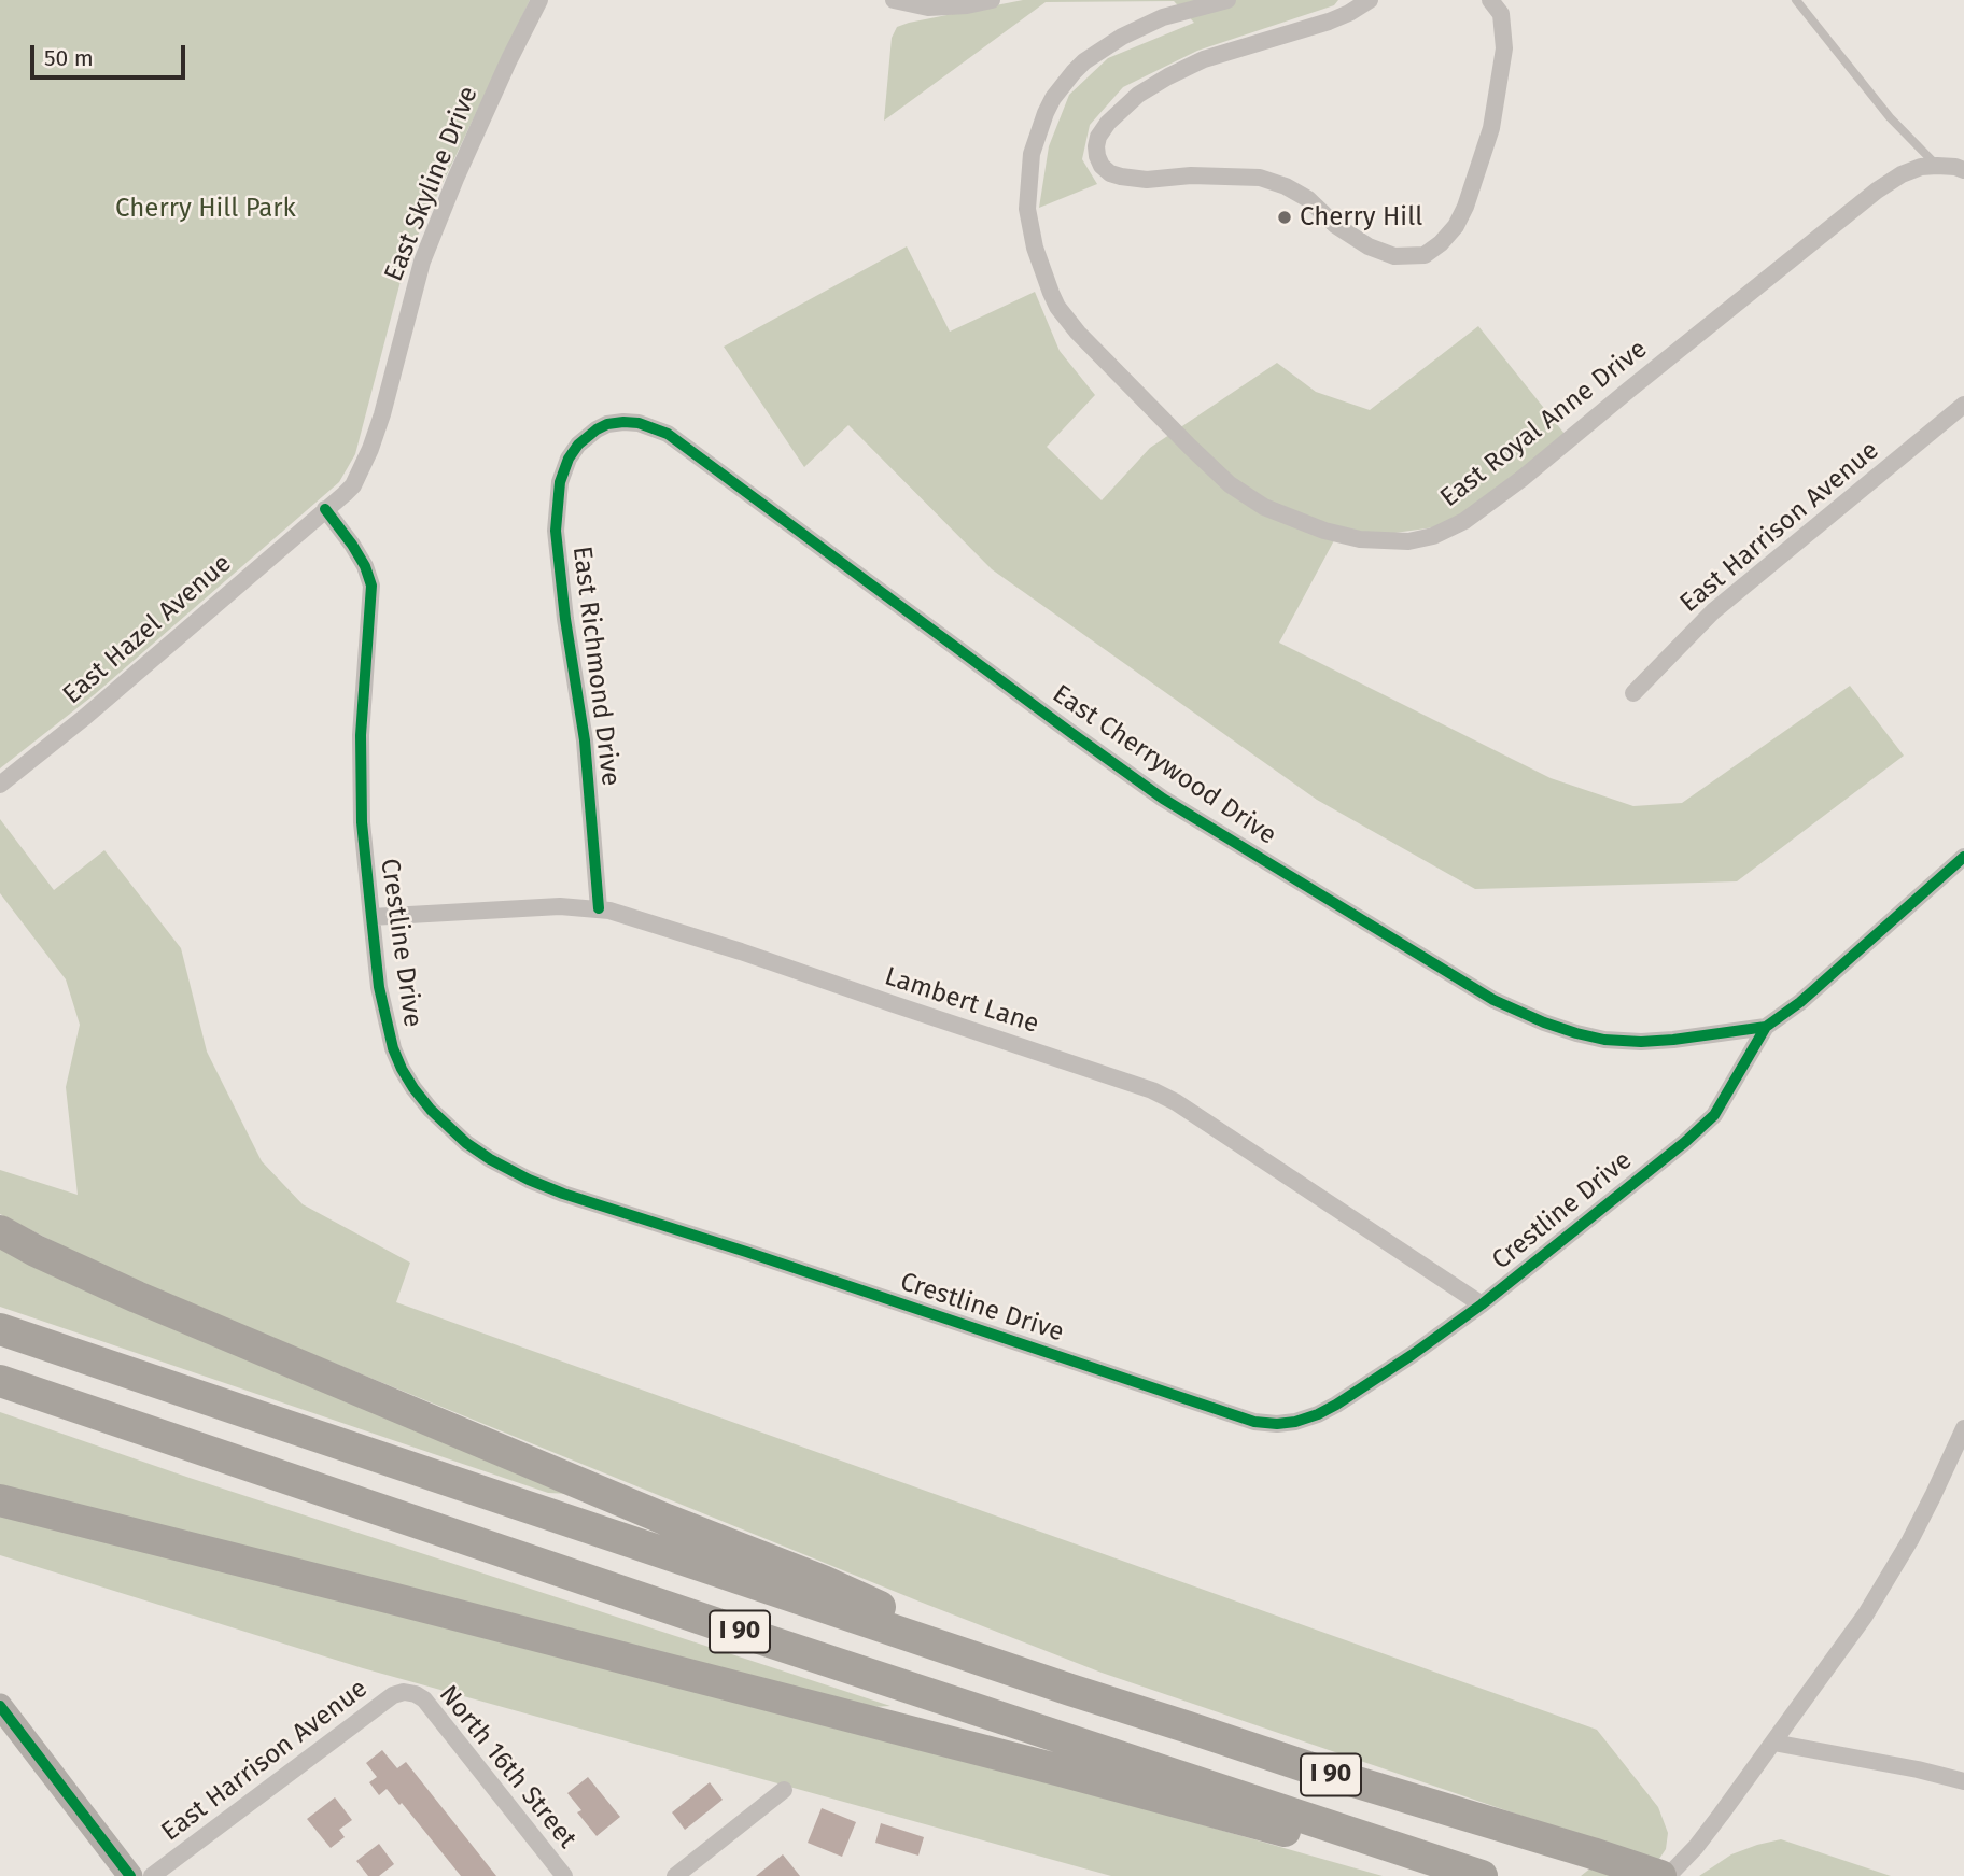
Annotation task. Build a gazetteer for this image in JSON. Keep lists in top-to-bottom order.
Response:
{
  "streets": {
    "highway": ["I 90"],
    "street": [
      "East Skyline Drive",
      "East Royal Anne Drive",
      "East Harrison Avenue",
      "East Hazel Avenue",
      "East Richmond Drive",
      "East Cherrywood Drive",
      "Crestline Drive",
      "Lambert Lane",
      "North 16th Street"
    ]
  },
  "crossings": [
    ["East Skyline Drive", "East Hazel Avenue"],
    ["East Skyline Drive", "Crestline Drive"],
    ["East Harrison Avenue", "North 16th Street"],
    ["East Hazel Avenue", "Crestline Drive"],
    ["East Richmond Drive", "East Cherrywood Drive"],
    ["East Richmond Drive", "Lambert Lane"],
    ["East Cherrywood Drive", "Crestline Drive"],
    ["Crestline Drive", "Lambert Lane"]
  ],
  "parks": ["Cherry Hill Park"],
  "places": ["Cherry Hill"],
  "scale_bar": "50 m"
}
